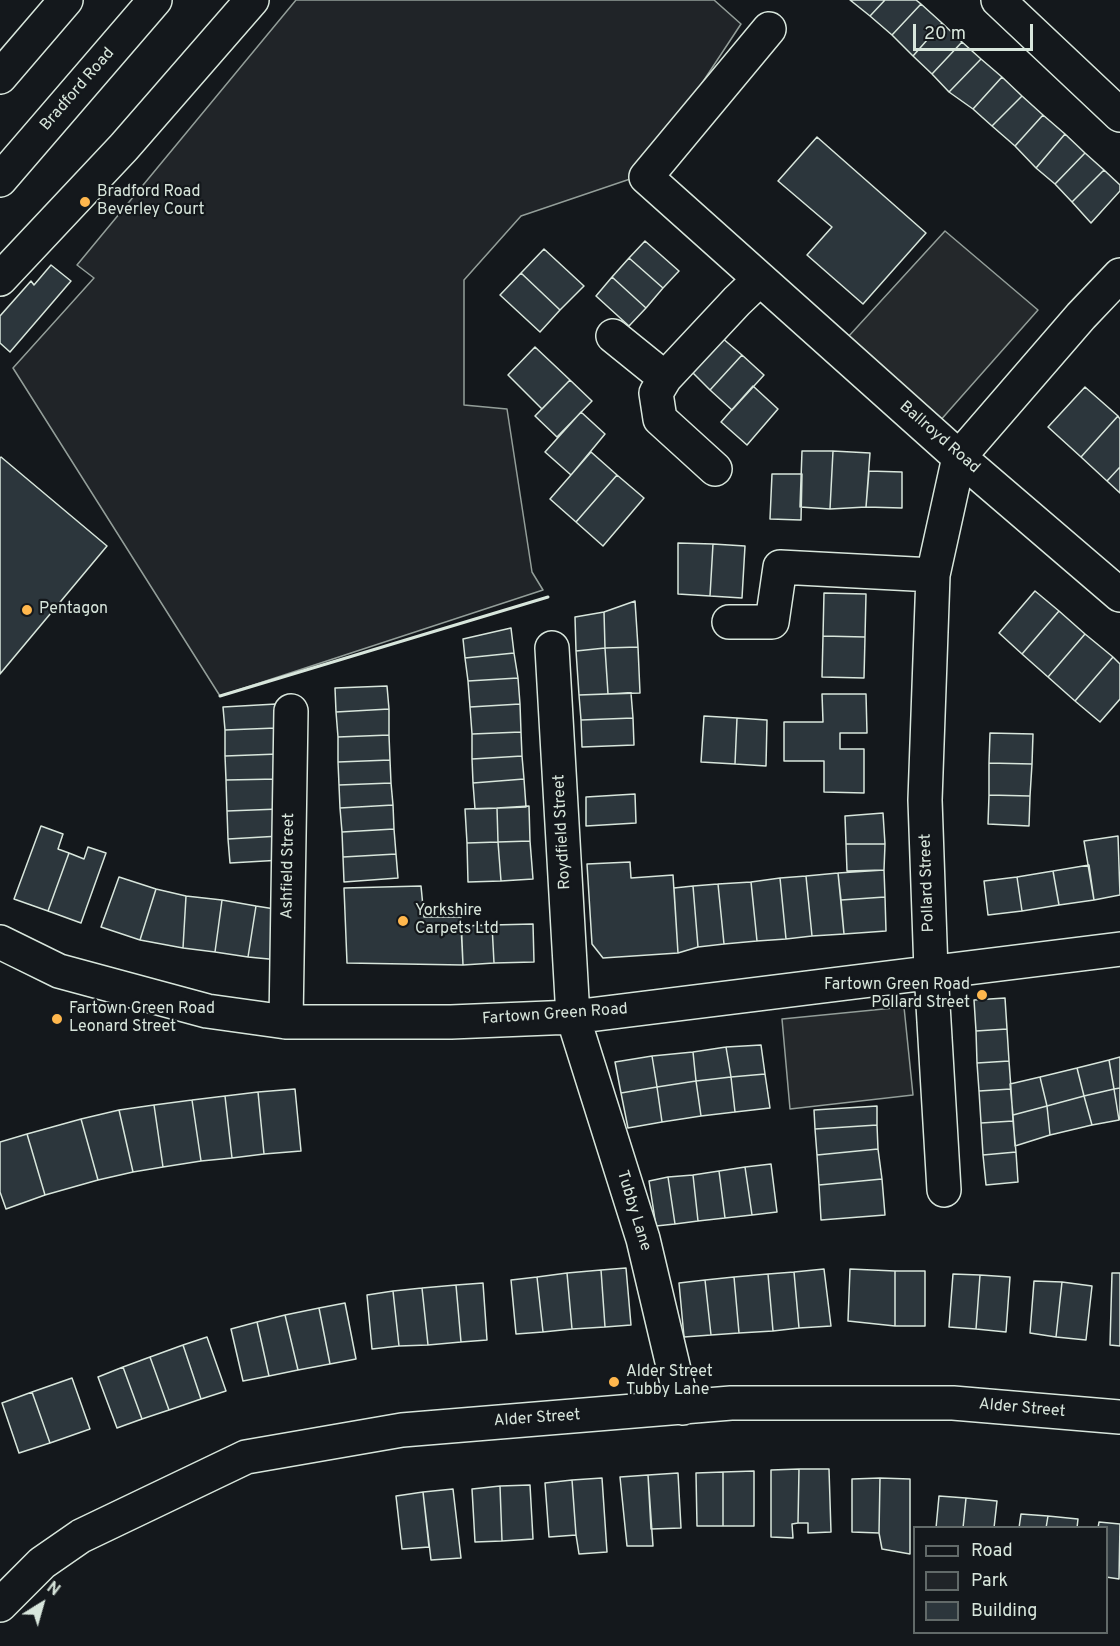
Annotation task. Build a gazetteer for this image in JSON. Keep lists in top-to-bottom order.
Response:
{
  "streets": {
    "street": [
      "Bradford Road",
      "Ballroyd Road",
      "Roydfield Street",
      "Ashfield Street",
      "Pollard Street",
      "Fartown Green Road",
      "Tubby Lane",
      "Alder Street"
    ]
  },
  "crossings": [
    ["Ballroyd Road", "Pollard Street"],
    ["Roydfield Street", "Fartown Green Road"],
    ["Roydfield Street", "Tubby Lane"],
    ["Ashfield Street", "Fartown Green Road"],
    ["Pollard Street", "Fartown Green Road"],
    ["Fartown Green Road", "Tubby Lane"],
    ["Tubby Lane", "Alder Street"]
  ],
  "places": [
    "Bradford Road Beverley Court",
    "Pentagon",
    "Yorkshire Carpets Ltd",
    "Fartown Green Road Pollard Street",
    "Fartown Green Road Leonard Street",
    "Alder Street Tubby Lane"
  ],
  "legend": ["Road", "Park", "Building"],
  "scale_bar": "20 m",
  "north": "top right"
}
